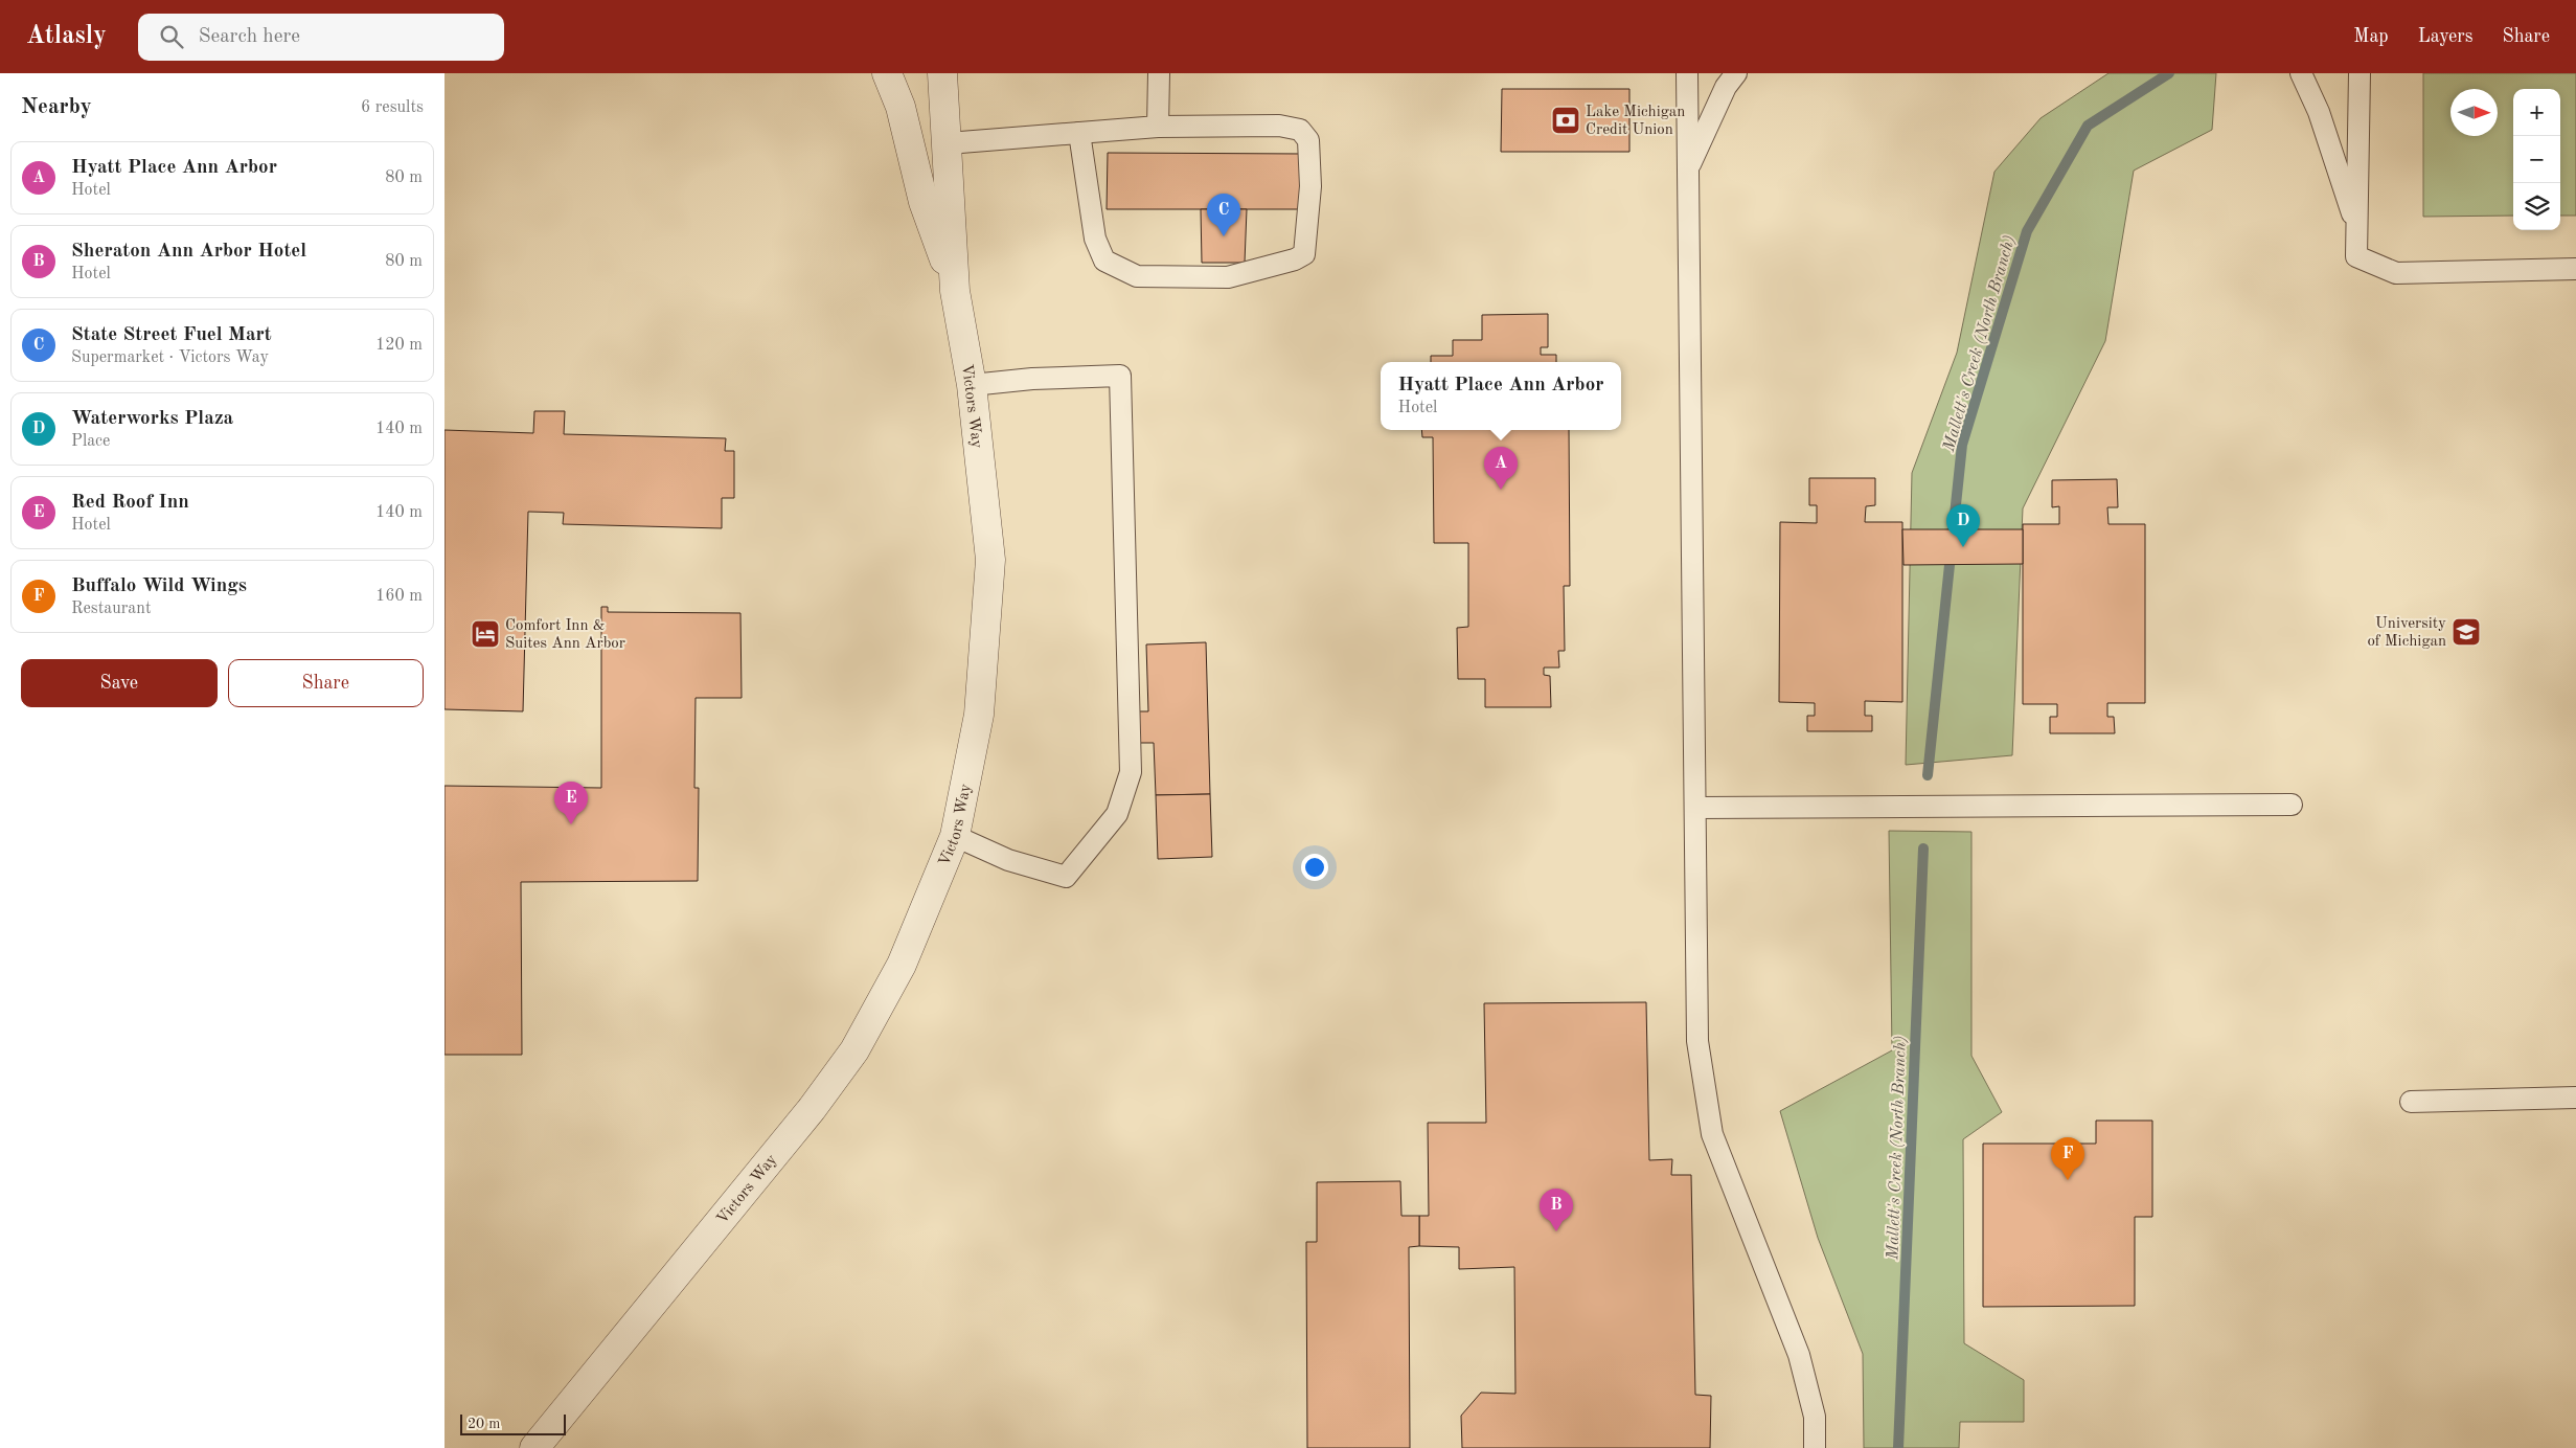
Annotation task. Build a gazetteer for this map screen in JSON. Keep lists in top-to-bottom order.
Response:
{
  "streets": {
    "street": ["Victors Way"]
  },
  "water": ["Mallett's Creek (North Branch)"],
  "places": {
    "bank": ["Lake Michigan Credit Union"],
    "school or university": ["University of Michigan"],
    "hotel": ["Comfort Inn & Suites Ann Arbor"]
  },
  "scale_bar": "20 m",
  "north": "right",
  "page": {
    "header": "Atlasly",
    "search": "Search here",
    "nav": ["Map", "Layers", "Share"],
    "heading": ["Nearby", "6 results"],
    "map_buttons": ["+", "−"],
    "list": [
      {
        "mark": "A",
        "name": "Hyatt Place Ann Arbor",
        "note": "Hotel",
        "value": "80 m"
      },
      {
        "mark": "B",
        "name": "Sheraton Ann Arbor Hotel",
        "note": "Hotel",
        "value": "80 m"
      },
      {
        "mark": "C",
        "name": "State Street Fuel Mart",
        "note": "Supermarket · Victors Way",
        "value": "120 m"
      },
      {
        "mark": "D",
        "name": "Waterworks Plaza",
        "note": "Place",
        "value": "140 m"
      },
      {
        "mark": "E",
        "name": "Red Roof Inn",
        "note": "Hotel",
        "value": "140 m"
      },
      {
        "mark": "F",
        "name": "Buffalo Wild Wings",
        "note": "Restaurant",
        "value": "160 m"
      }
    ],
    "pins": [
      "C",
      "A",
      "D",
      "E",
      "F",
      "B"
    ],
    "popup": ["Hyatt Place Ann Arbor", "Hotel"],
    "buttons": ["Save", "Share"],
    "scale": "20 m"
  }
}
